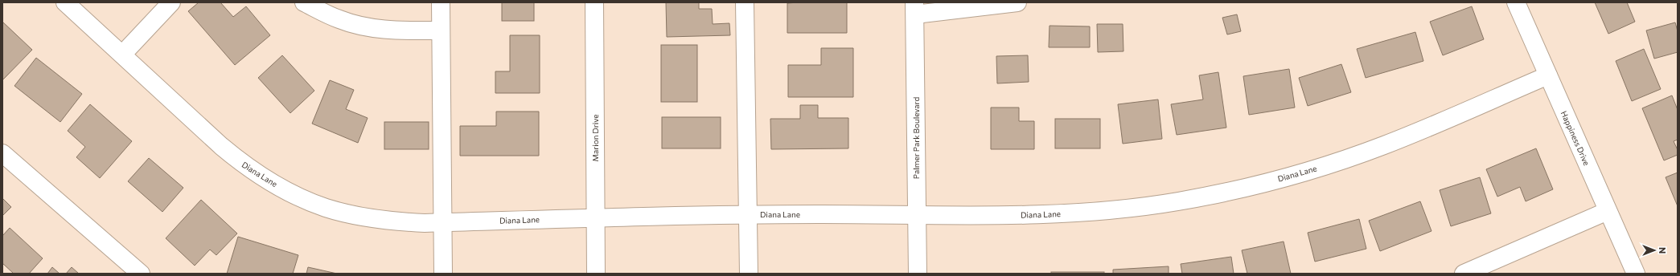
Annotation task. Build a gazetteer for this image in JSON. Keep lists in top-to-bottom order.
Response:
{
  "streets": {
    "street": [
      "Marion Drive",
      "Palmer Park Boulevard",
      "Happiness Drive",
      "Diana Lane"
    ]
  },
  "crossings": [
    ["Marion Drive", "Diana Lane"],
    ["Palmer Park Boulevard", "Diana Lane"],
    ["Happiness Drive", "Diana Lane"]
  ],
  "north": "right"
}
